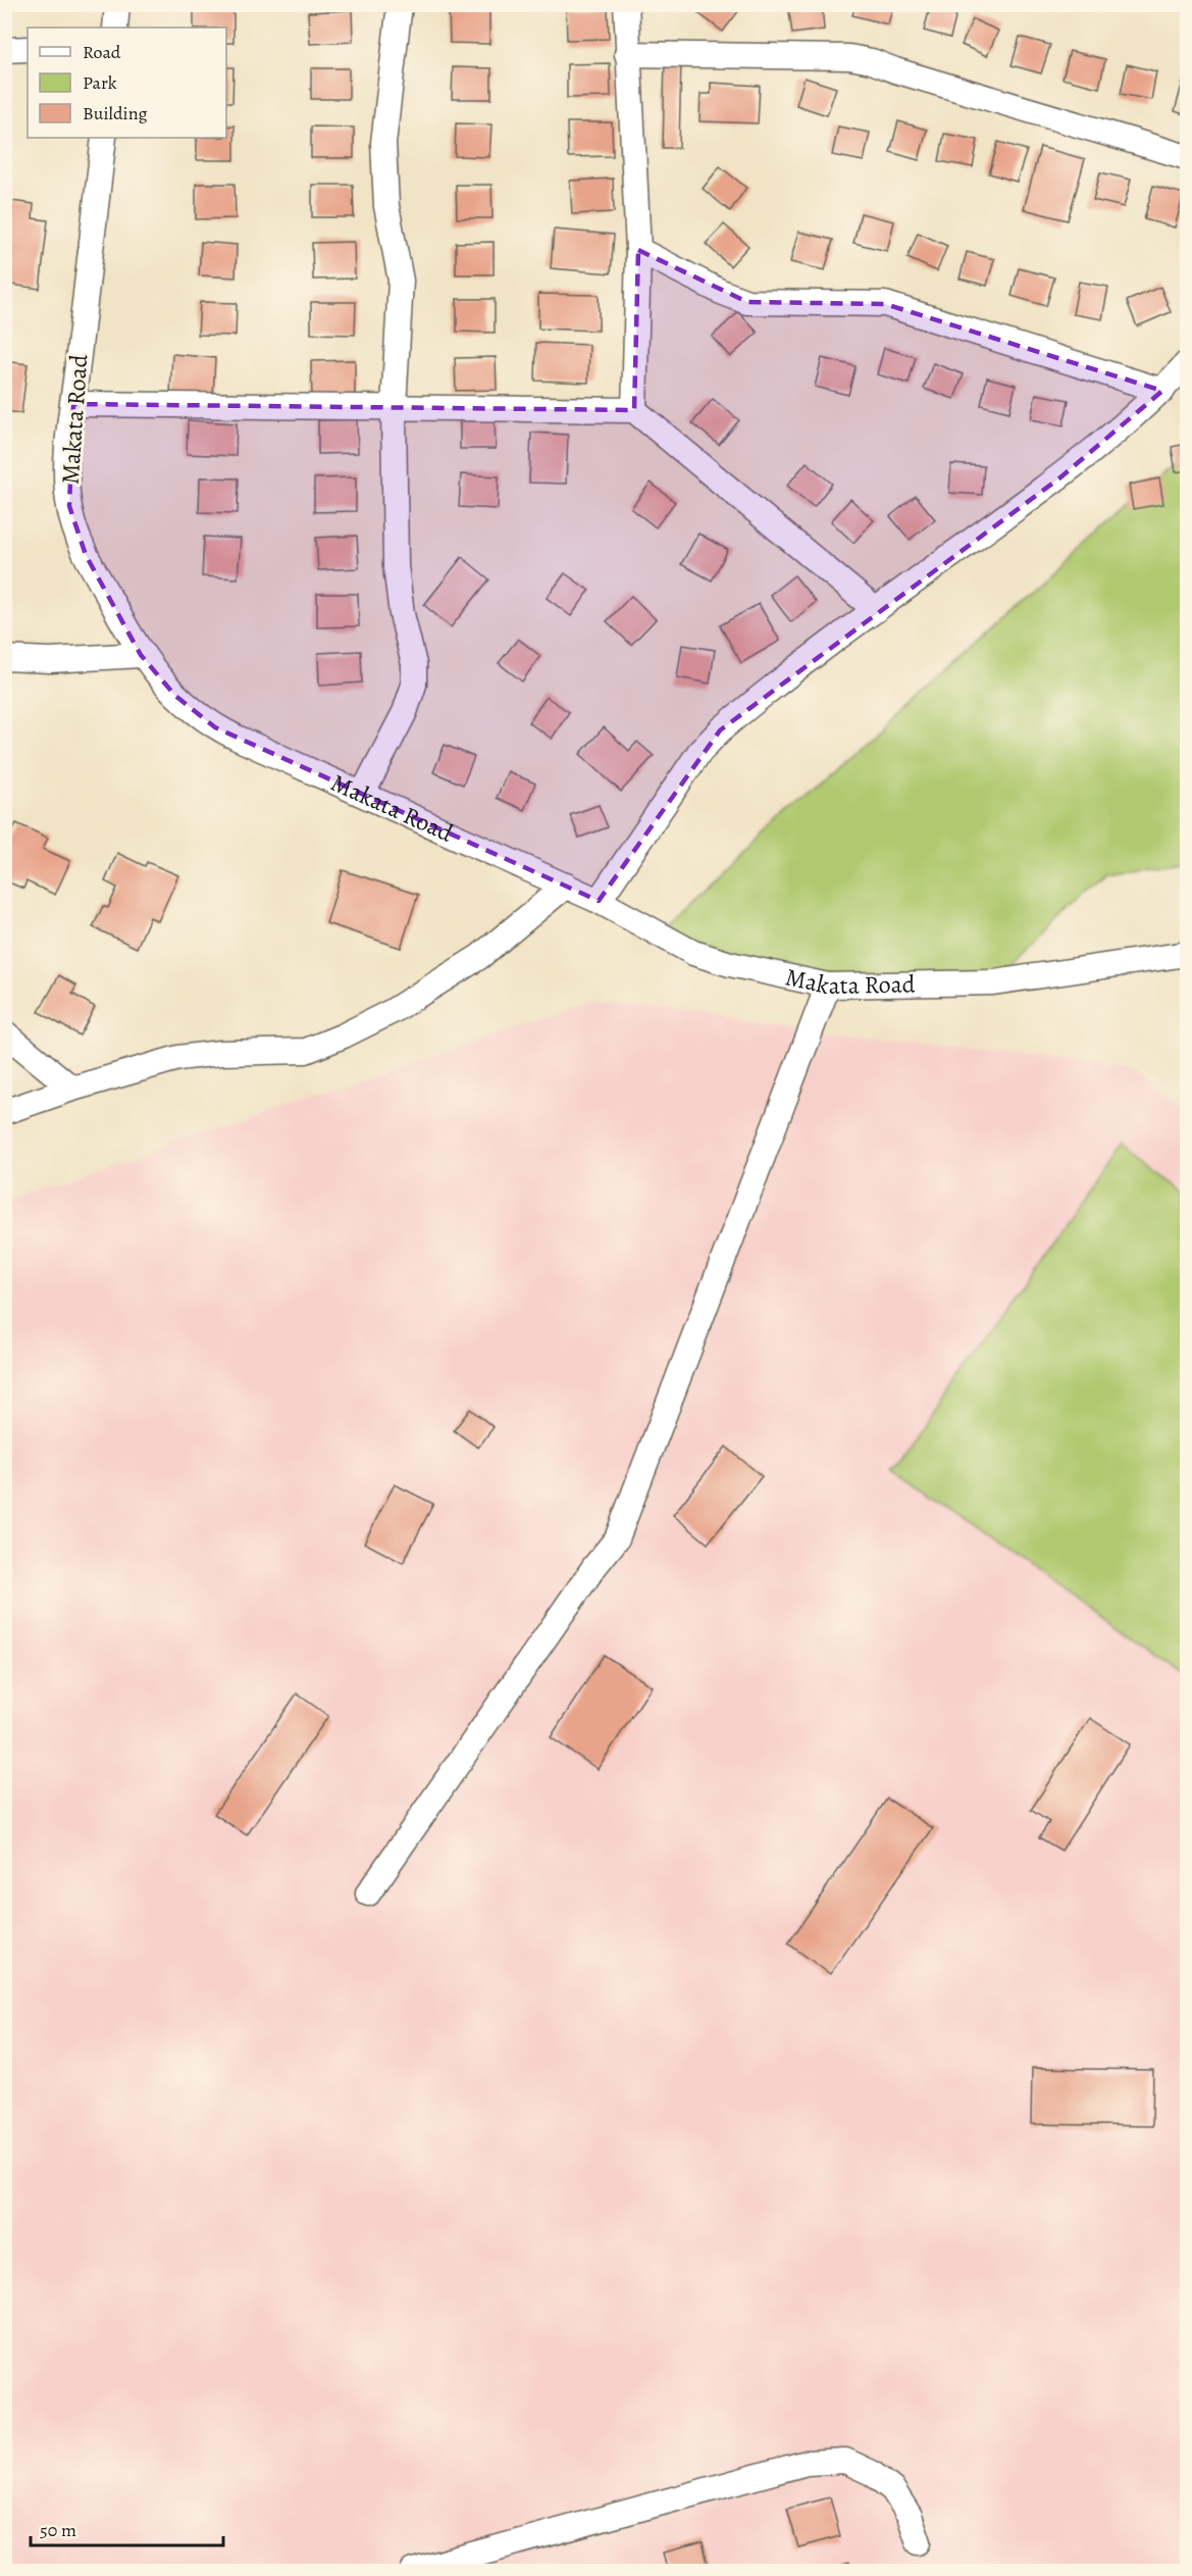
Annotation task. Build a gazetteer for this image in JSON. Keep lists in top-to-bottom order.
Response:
{
  "streets": {
    "street": ["Makata Road"]
  },
  "legend": ["Road", "Park", "Building"],
  "scale_bar": "50 m"
}
